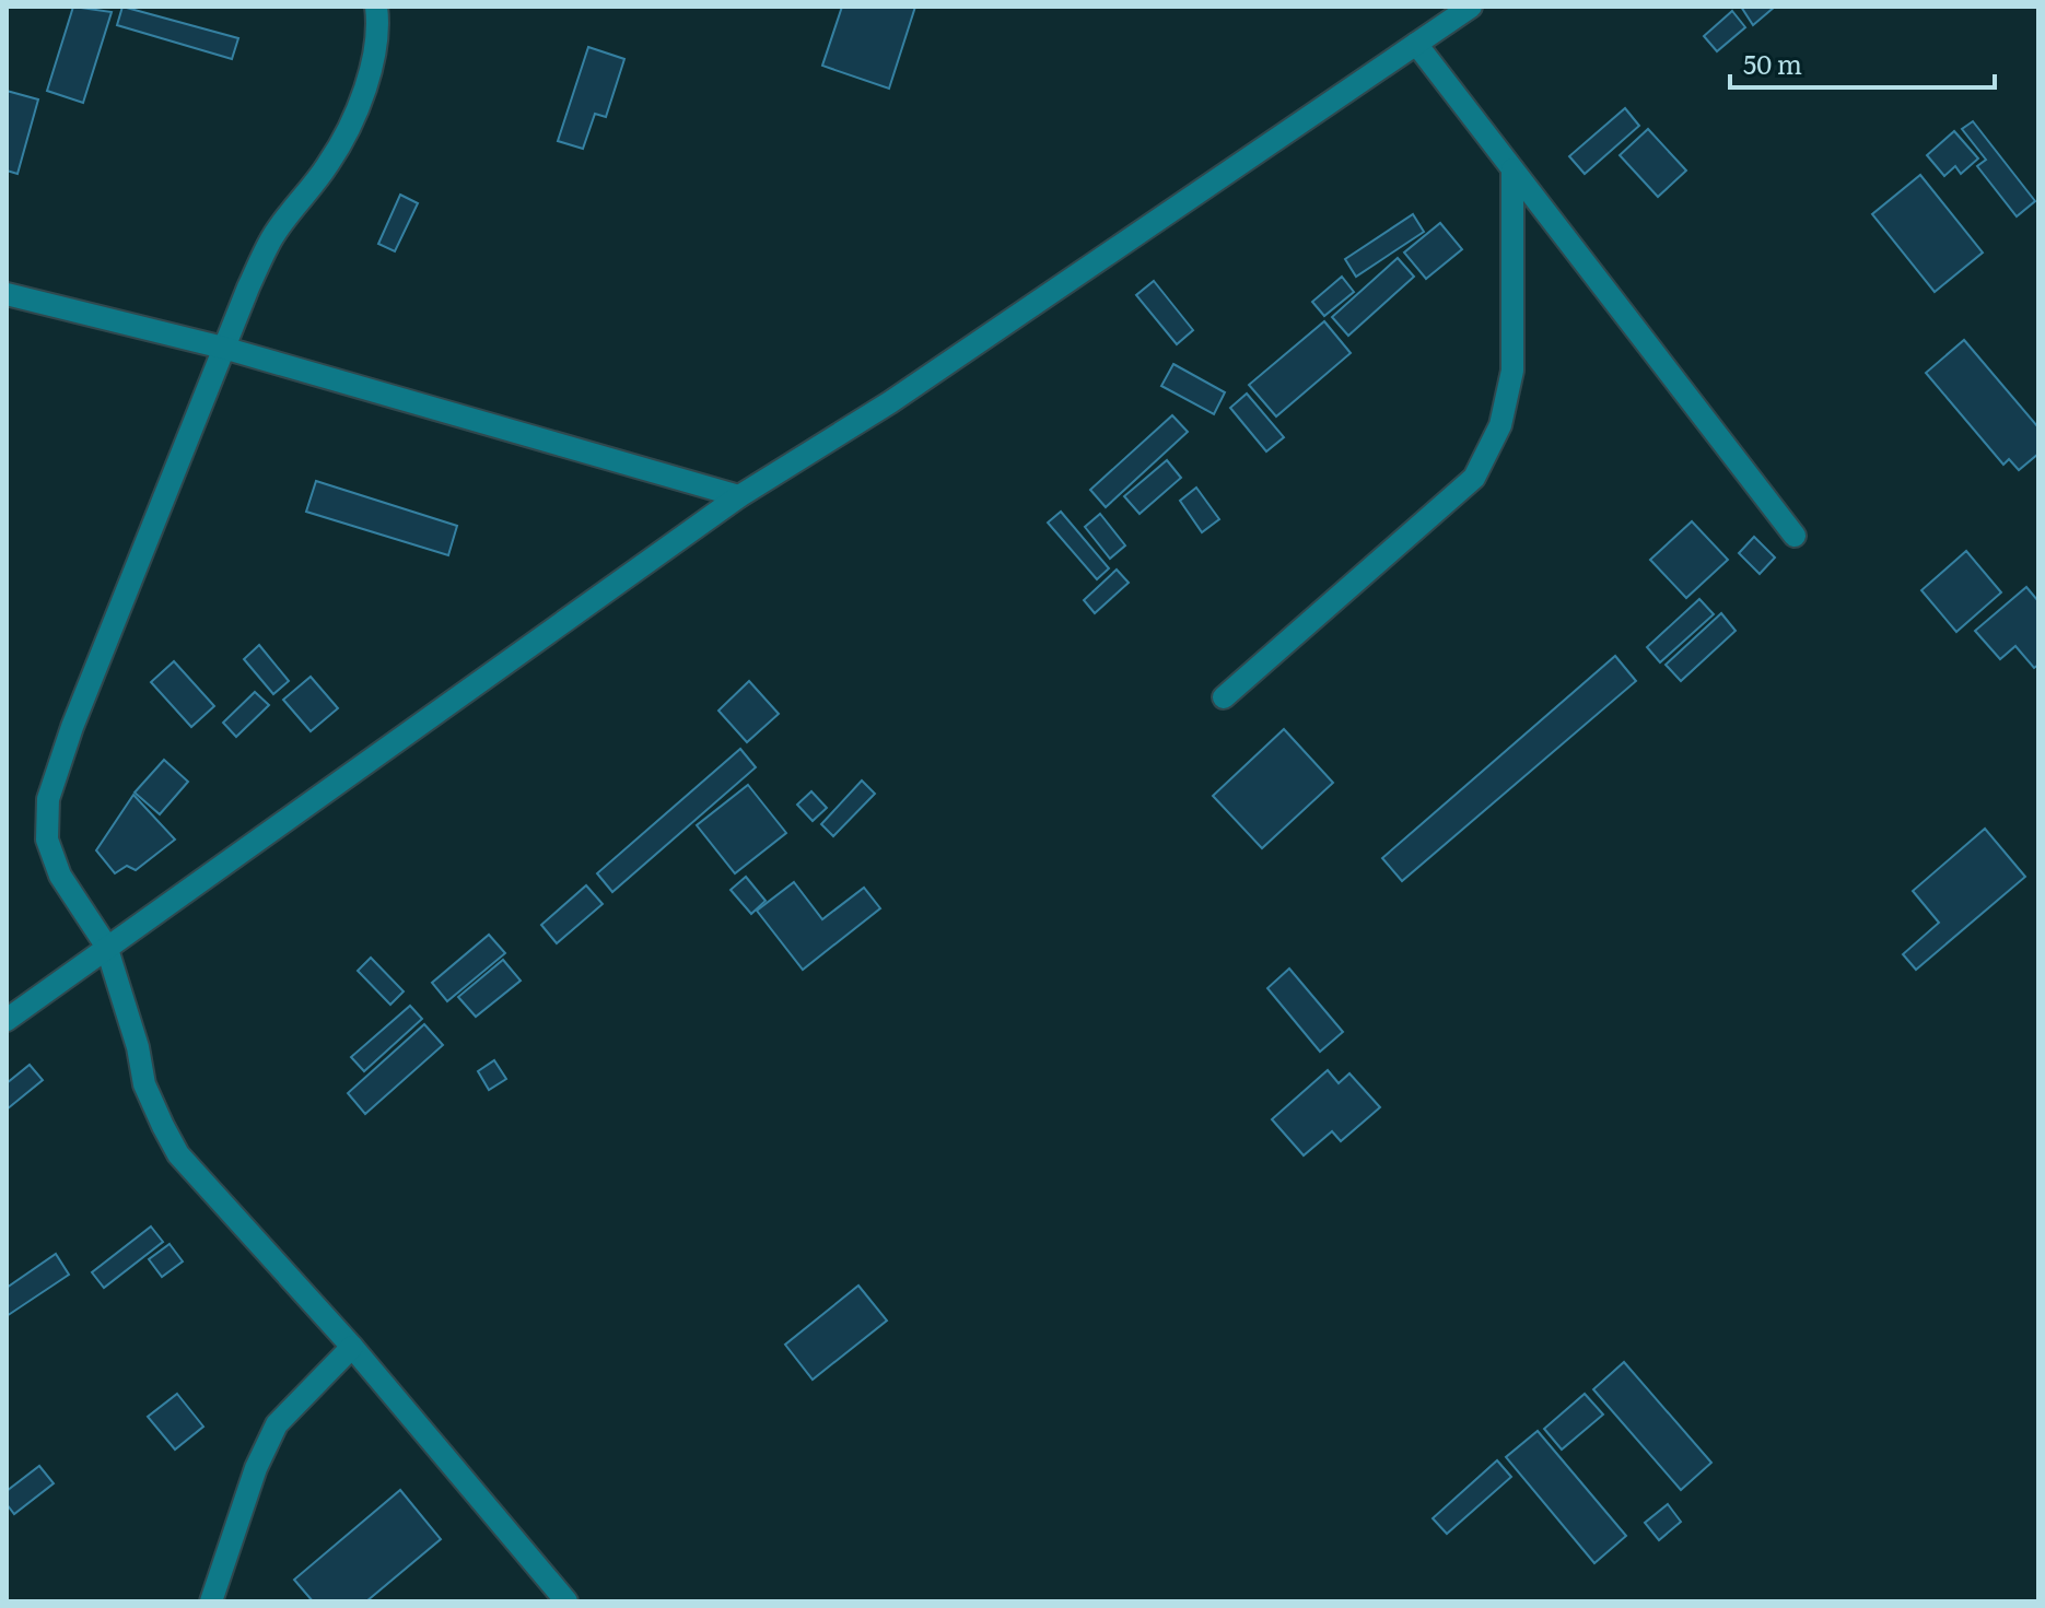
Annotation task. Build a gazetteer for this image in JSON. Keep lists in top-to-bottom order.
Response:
{
  "scale_bar": "50 m"
}
